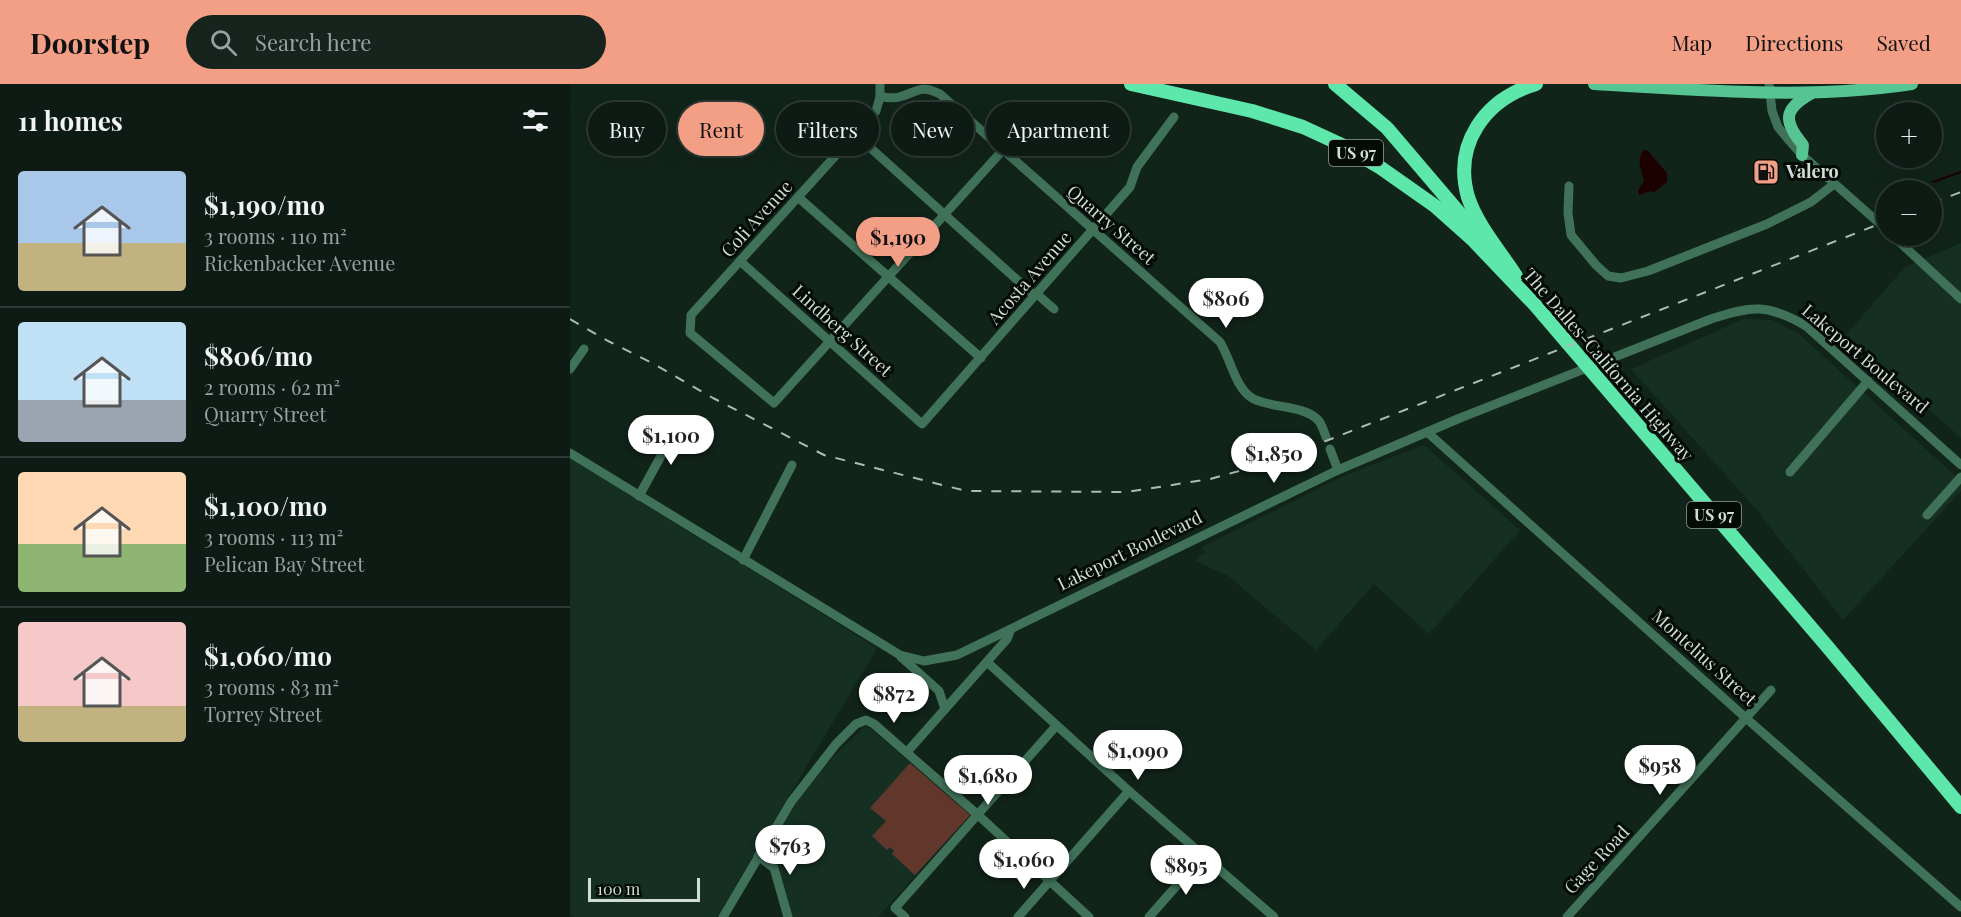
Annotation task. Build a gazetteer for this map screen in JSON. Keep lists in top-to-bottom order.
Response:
{
  "streets": {
    "highway": ["US 97", "The Dalles-California Highway"],
    "street": [
      "Coli Avenue",
      "Quarry Street",
      "Acosta Avenue",
      "Lindberg Street",
      "Lakeport Boulevard",
      "Montelius Street",
      "Gage Road"
    ]
  },
  "crossings": [
    ["US 97", "The Dalles-California Highway"],
    ["Coli Avenue", "Quarry Street"],
    ["Coli Avenue", "Lindberg Street"],
    ["Quarry Street", "Acosta Avenue"],
    ["Acosta Avenue", "Lindberg Street"],
    ["Lakeport Boulevard", "Montelius Street"],
    ["Montelius Street", "Gage Road"]
  ],
  "places": {
    "fuel station": ["Valero"]
  },
  "scale_bar": "100 m",
  "page": {
    "header": "Doorstep",
    "search": "Search here",
    "nav": ["Map", "Directions", "Saved"],
    "heading": "11 homes",
    "map_buttons": ["+", "−"],
    "chip": [
      "Buy",
      "Rent",
      "Filters",
      "New",
      "Apartment"
    ],
    "list": [
      {
        "name": "$1,190/mo",
        "note": "3 rooms · 110 m² · Rickenbacker Avenue"
      },
      {
        "name": "$806/mo",
        "note": "2 rooms · 62 m² · Quarry Street"
      },
      {
        "name": "$1,100/mo",
        "note": "3 rooms · 113 m² · Pelican Bay Street"
      },
      {
        "name": "$1,060/mo",
        "note": "3 rooms · 83 m² · Torrey Street"
      }
    ],
    "price": [
      "$1,190",
      "$806",
      "$1,100",
      "$1,850",
      "$872",
      "$1,090",
      "$958",
      "$1,680",
      "$763",
      "$1,060",
      "$895"
    ],
    "scale": "100 m"
  }
}
